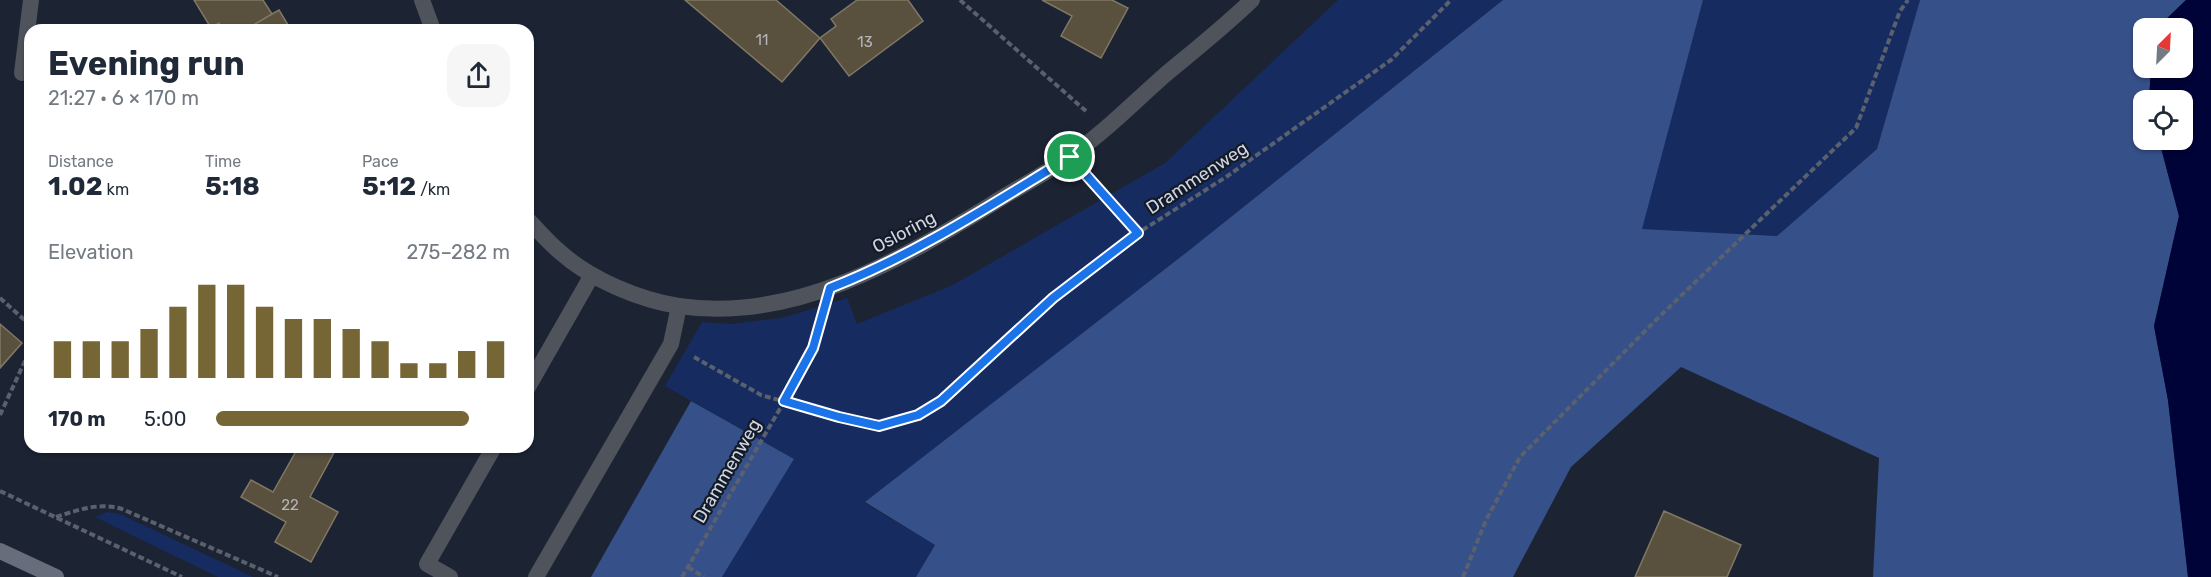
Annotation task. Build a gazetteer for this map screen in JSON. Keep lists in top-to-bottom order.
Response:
{
  "streets": {
    "street": ["Osloring"],
    "path": ["Drammenweg"]
  },
  "house_numbers": ["11", "13", "22"],
  "north": "top right",
  "page": {
    "heading": ["Evening run", "21:27 · 6 × 170 m"],
    "stats": [
      ["Distance", "1.02 km"],
      ["Time", "5:18"],
      ["Pace", "5:12 /km"]
    ],
    "chart": ["Elevation", "275–282 m"],
    "list": [
      {
        "name": "170 m",
        "note": "5:00"
      }
    ]
  }
}
